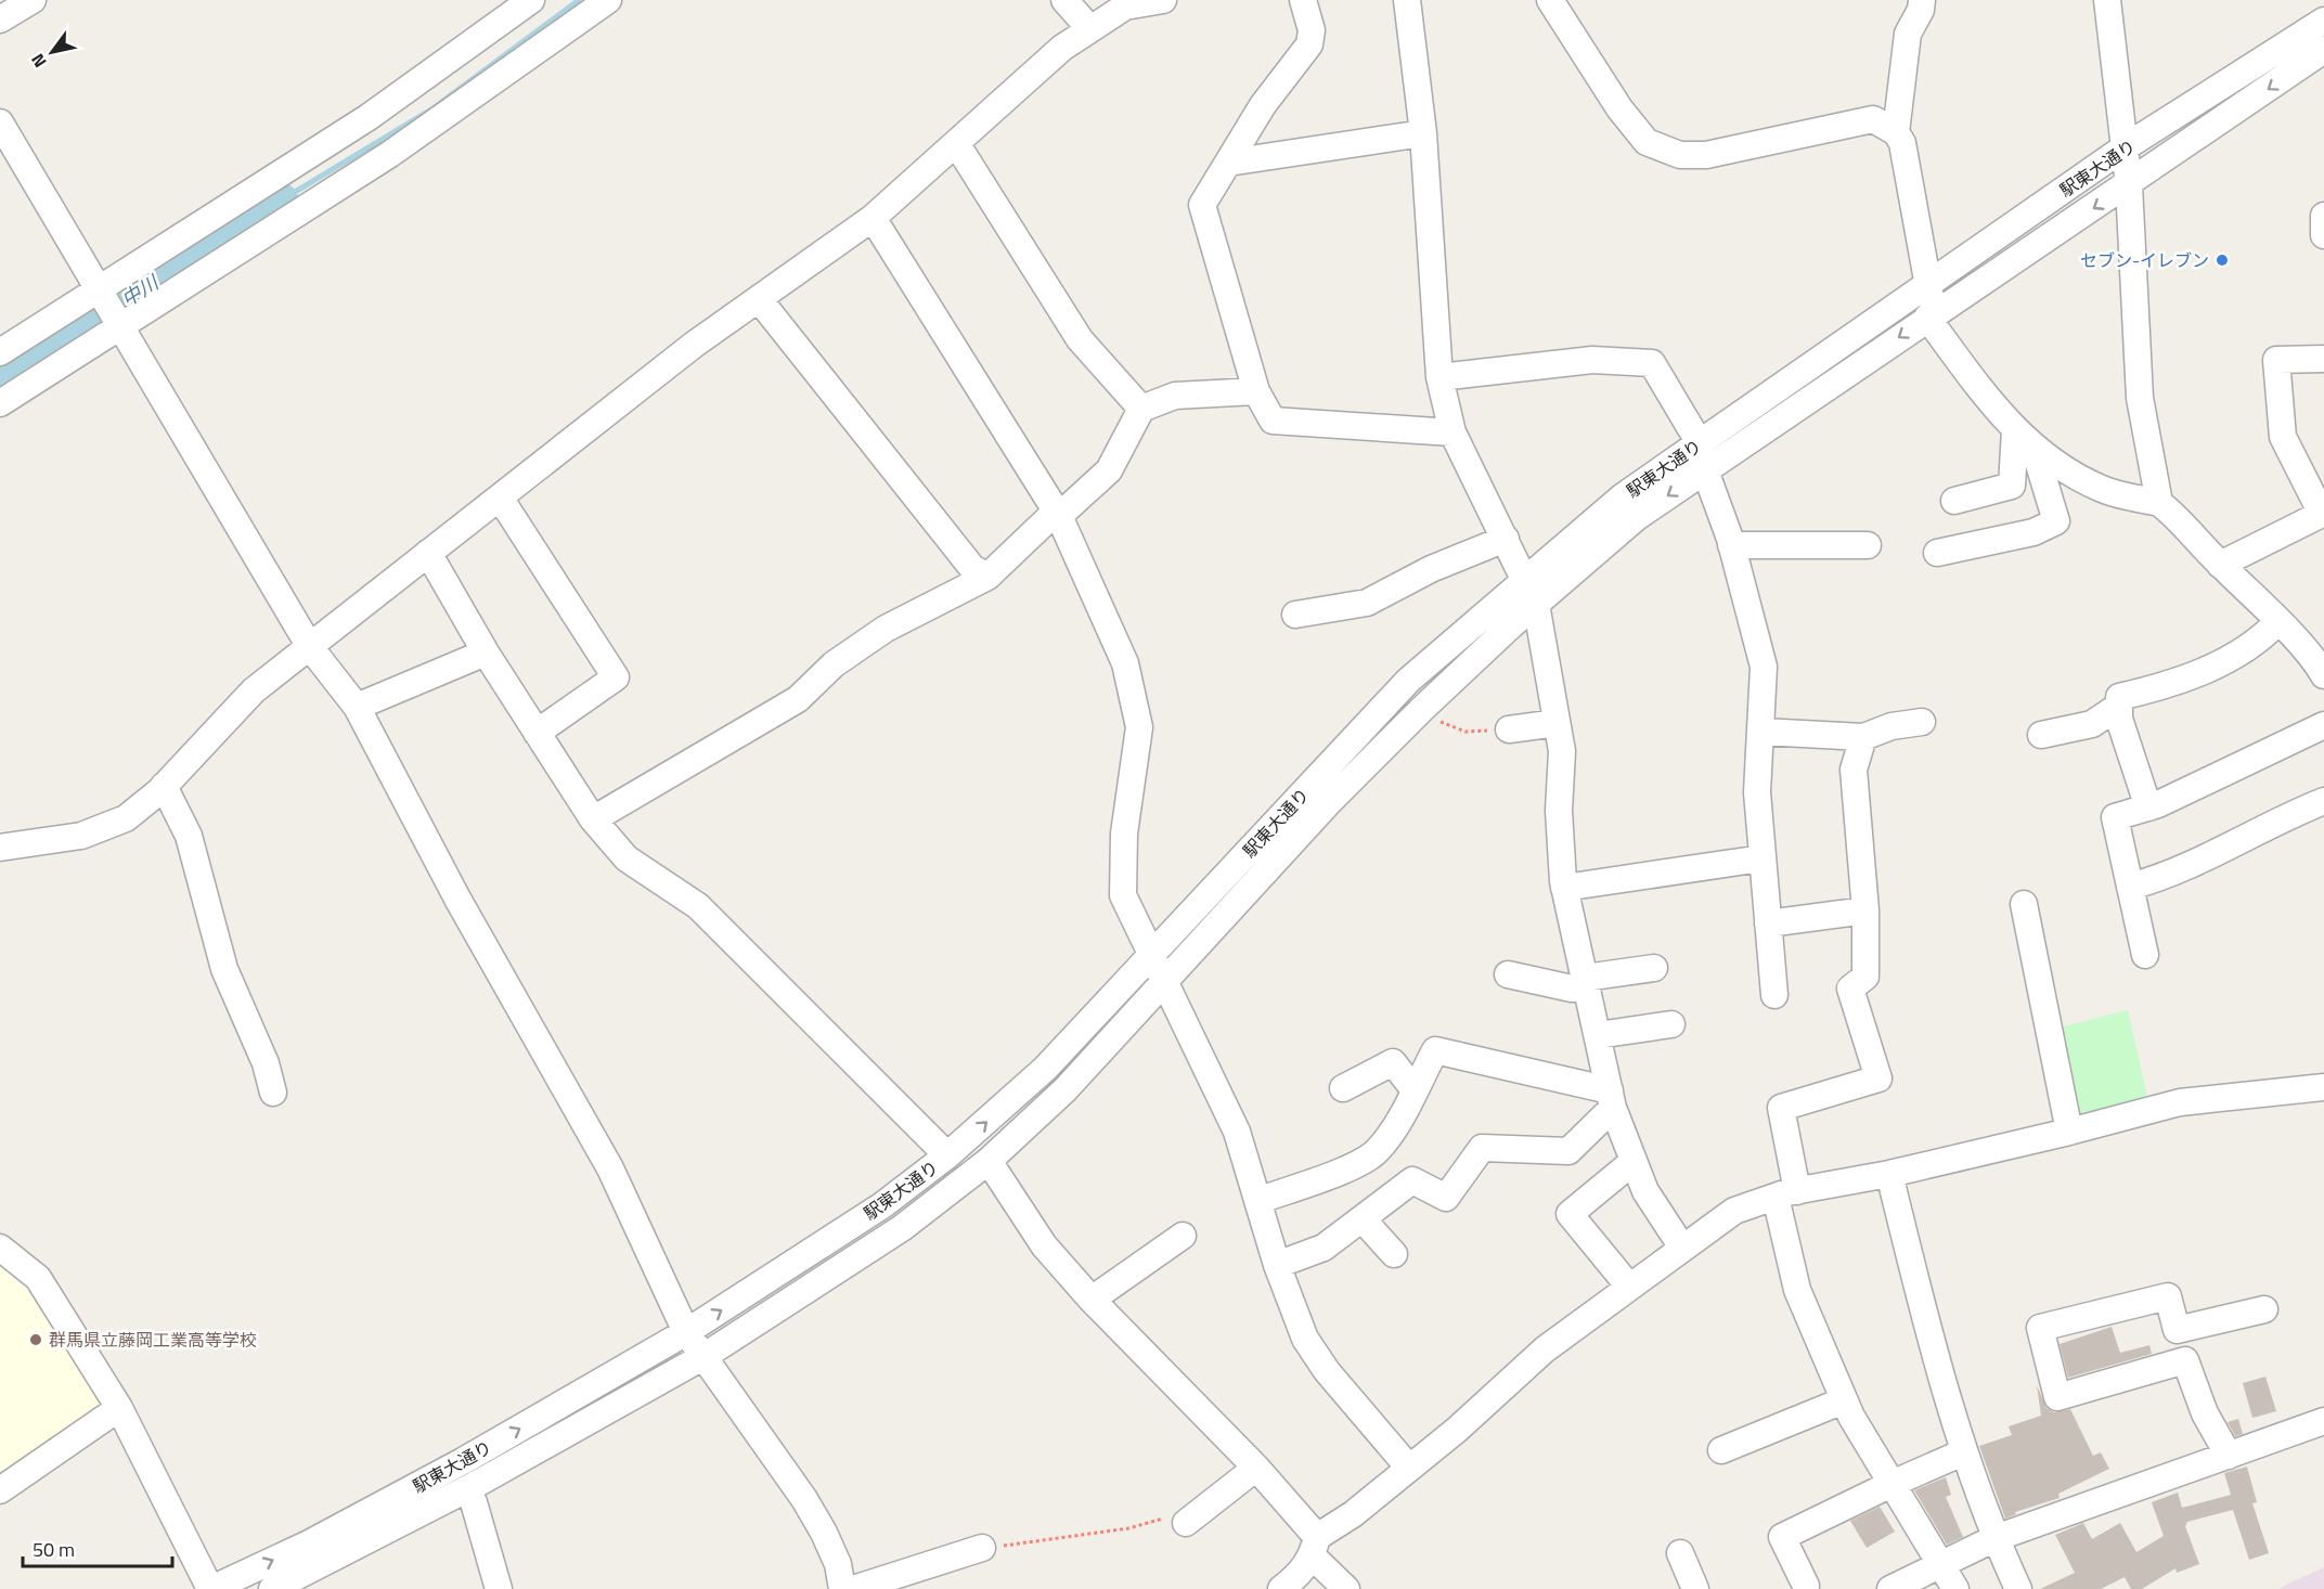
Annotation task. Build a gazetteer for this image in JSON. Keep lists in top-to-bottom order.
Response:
{
  "streets": {
    "street": ["駅東大通り"]
  },
  "water": ["中川"],
  "places": ["セブン-イレブン", "群馬県立藤岡工業高等学校"],
  "scale_bar": "50 m",
  "north": "bottom left"
}
